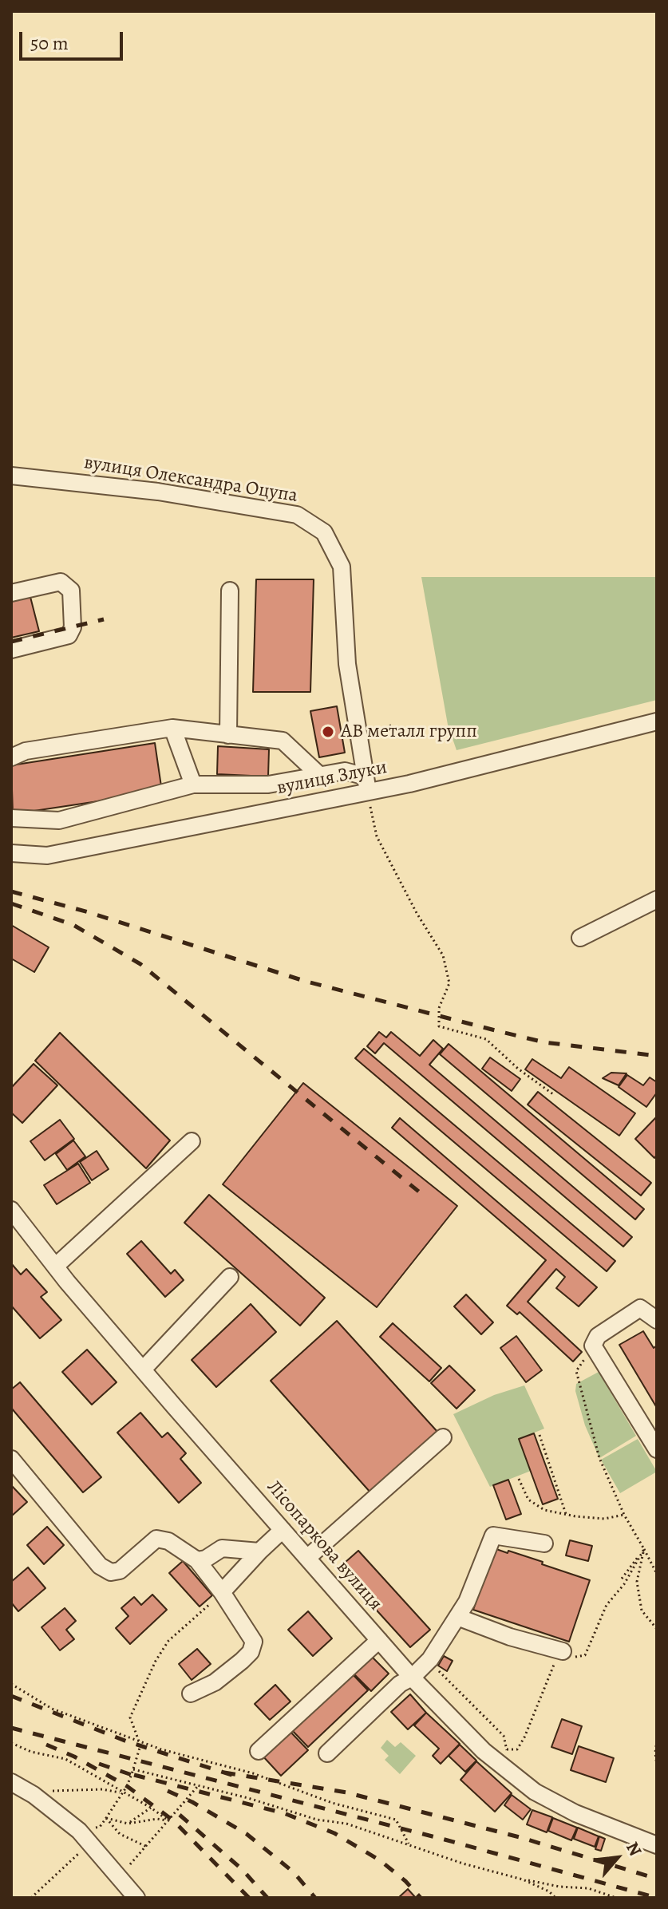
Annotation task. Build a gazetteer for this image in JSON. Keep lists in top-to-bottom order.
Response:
{
  "streets": {
    "street": ["вулиця Олександра Оцупа", "вулиця Злуки", "Лісопаркова вулиця"]
  },
  "crossings": [
    ["вулиця Олександра Оцупа", "вулиця Злуки"]
  ],
  "places": ["АВ металл групп"],
  "scale_bar": "50 m",
  "north": "top right"
}
